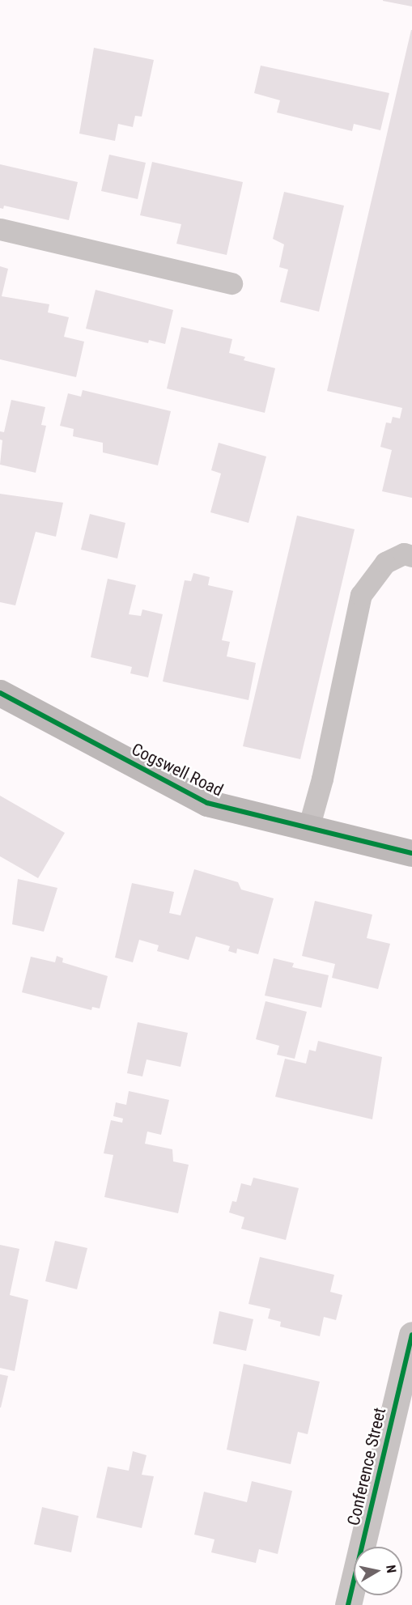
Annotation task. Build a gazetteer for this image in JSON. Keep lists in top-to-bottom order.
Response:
{
  "streets": {
    "street": ["Cogswell Road", "Conference Street"]
  },
  "north": "right"
}
